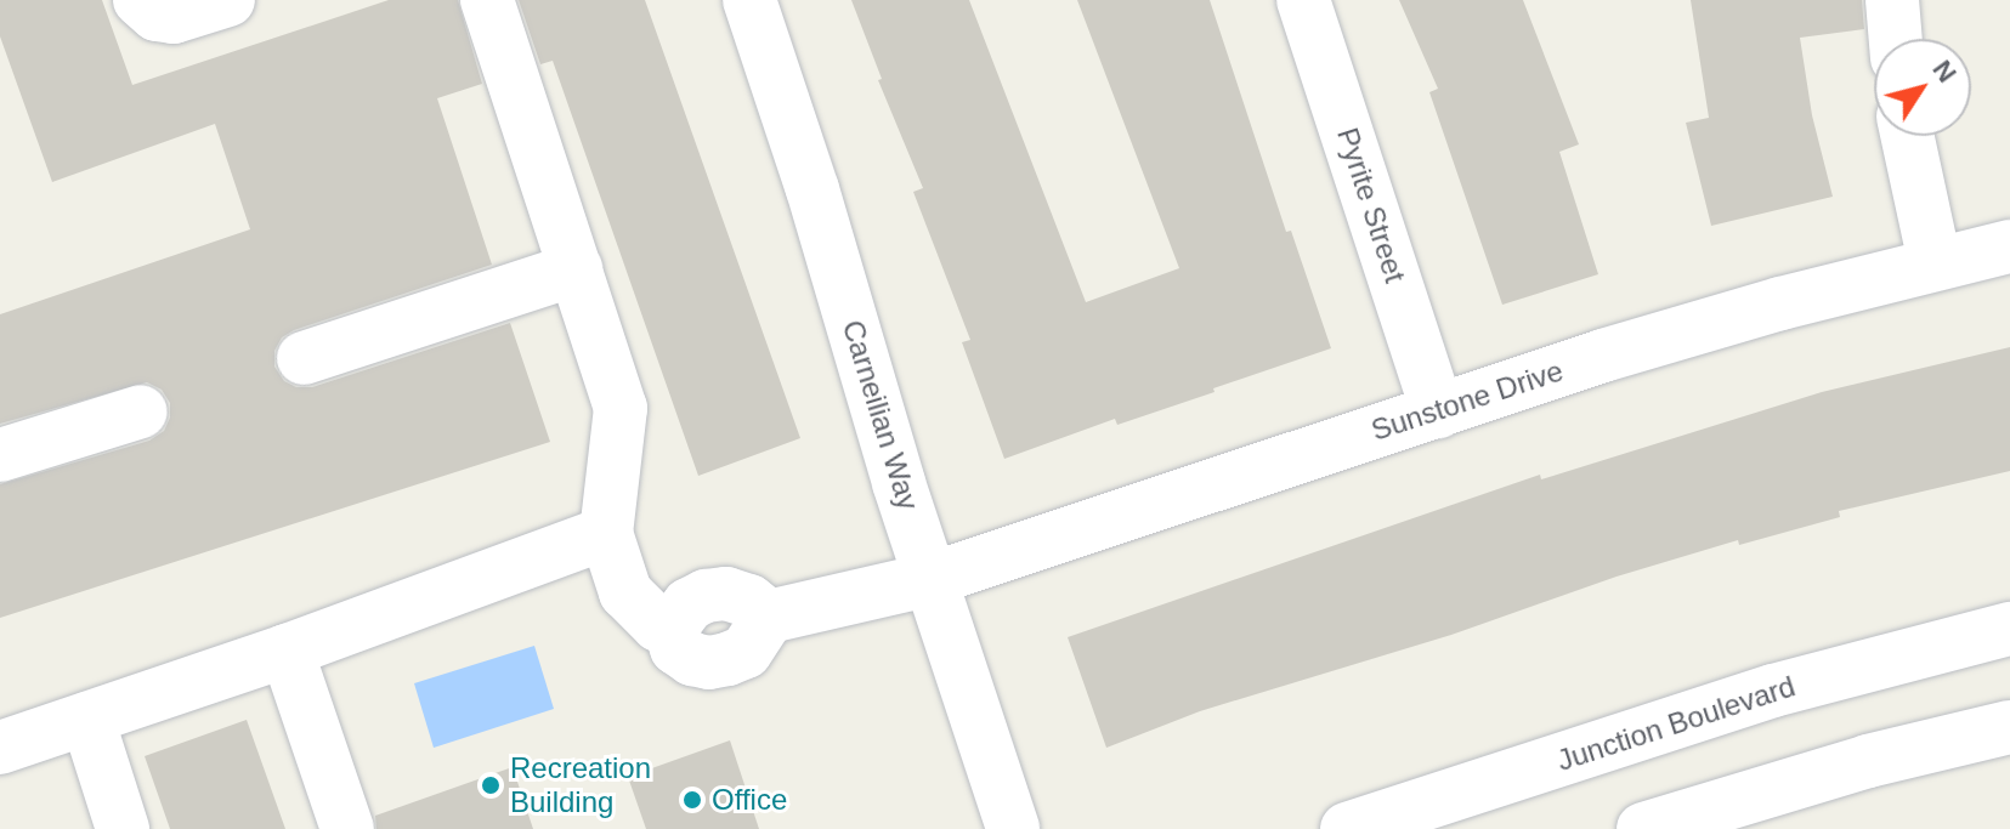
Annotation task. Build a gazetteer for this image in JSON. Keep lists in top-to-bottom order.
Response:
{
  "streets": {
    "street": [
      "Pyrite Street",
      "Sunstone Drive",
      "Carneilian Way",
      "Junction Boulevard"
    ]
  },
  "crossings": [
    ["Pyrite Street", "Sunstone Drive"],
    ["Sunstone Drive", "Carneilian Way"]
  ],
  "places": ["Recreation Building", "Office"],
  "north": "top right"
}
